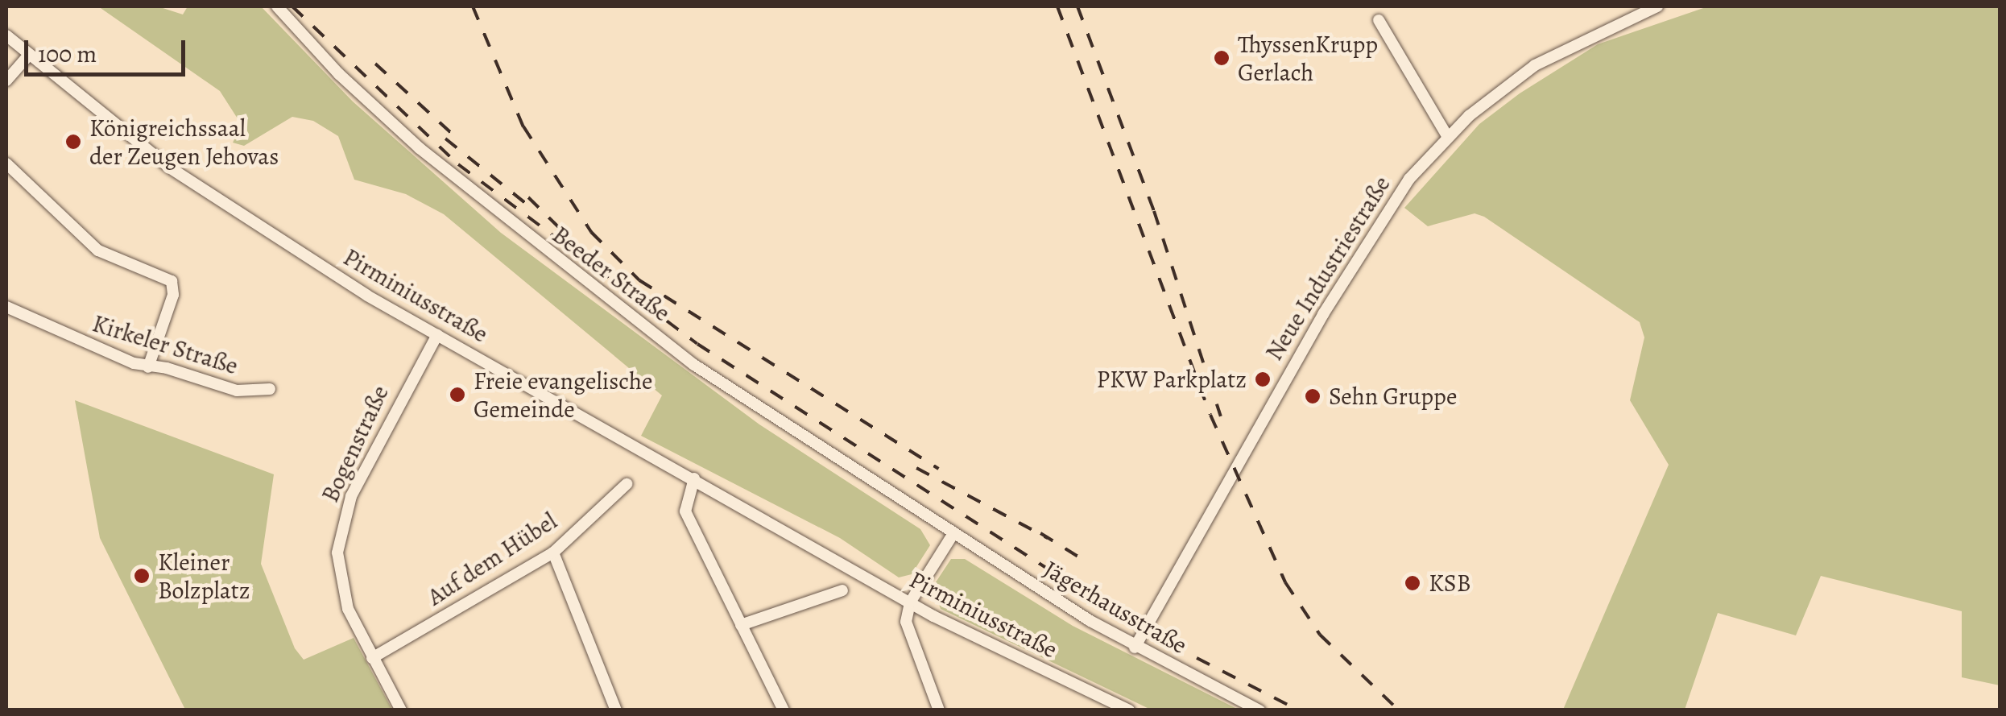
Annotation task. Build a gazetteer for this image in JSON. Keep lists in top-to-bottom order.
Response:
{
  "streets": {
    "street": [
      "Neue Industriestraße",
      "Beeder Straße",
      "Pirminiusstraße",
      "Kirkeler Straße",
      "Bogenstraße",
      "Auf dem Hübel",
      "Jägerhausstraße"
    ]
  },
  "crossings": [
    ["Neue Industriestraße", "Jägerhausstraße"],
    ["Beeder Straße", "Jägerhausstraße"],
    ["Pirminiusstraße", "Bogenstraße"],
    ["Bogenstraße", "Auf dem Hübel"]
  ],
  "places": [
    "ThyssenKrupp Gerlach",
    "Königreichssaal der Zeugen Jehovas",
    "PKW Parkplatz",
    "Freie evangelische Gemeinde",
    "Sehn Gruppe",
    "Kleiner Bolzplatz",
    "KSB"
  ],
  "scale_bar": "100 m"
}
